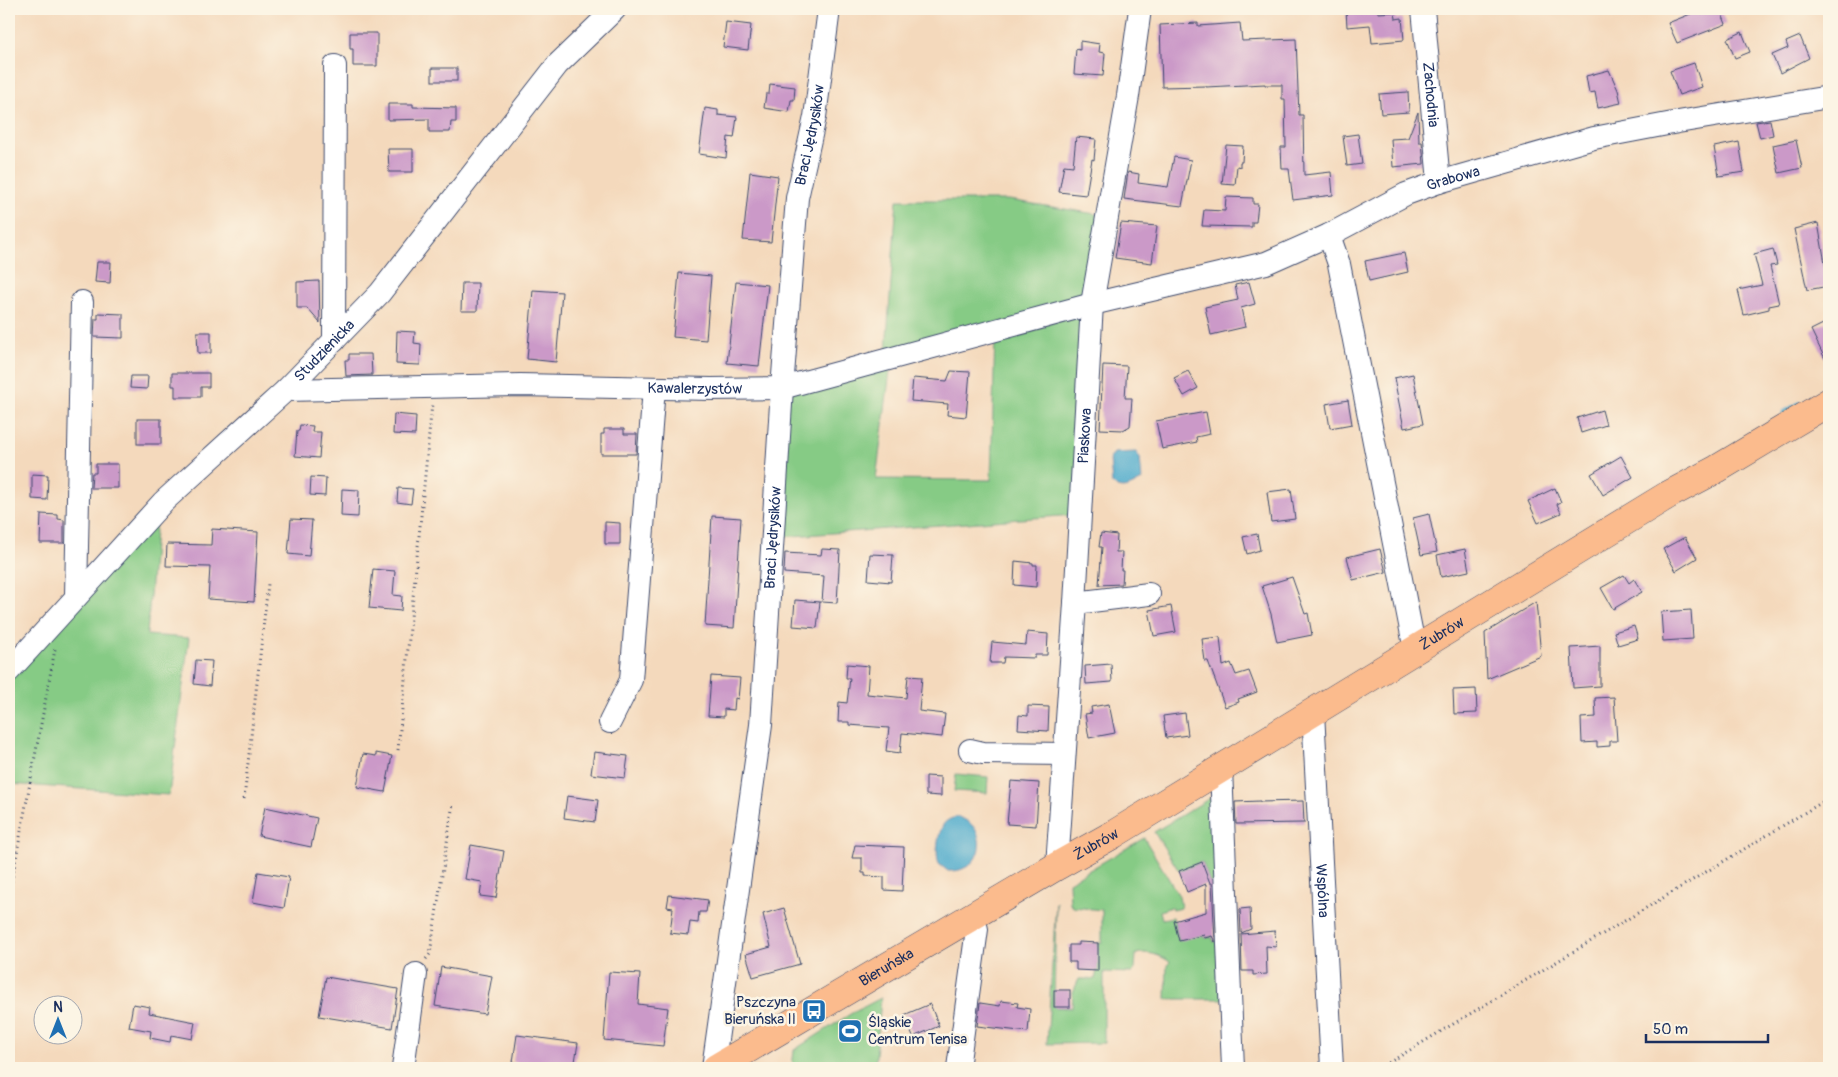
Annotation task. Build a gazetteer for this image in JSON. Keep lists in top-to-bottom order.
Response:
{
  "streets": {
    "main road": ["Żubrów", "Bieruńska"],
    "street": [
      "Zachodnia",
      "Braci Jędrysików",
      "Grabowa",
      "Studzienicka",
      "Kawalerzystów",
      "Piaskowa",
      "Wspólna"
    ]
  },
  "crossings": [
    ["Zachodnia", "Grabowa"],
    ["Braci Jędrysików", "Kawalerzystów"],
    ["Braci Jędrysików", "Bieruńska"],
    ["Grabowa", "Kawalerzystów"],
    ["Grabowa", "Piaskowa"],
    ["Studzienicka", "Kawalerzystów"],
    ["Kawalerzystów", "Piaskowa"],
    ["Piaskowa", "Żubrów"],
    ["Piaskowa", "Bieruńska"],
    ["Żubrów", "Wspólna"],
    ["Żubrów", "Bieruńska"]
  ],
  "places": {
    "bus stop": ["Pszczyna Bieruńska II"],
    "sports": ["Śląskie Centrum Tenisa"]
  },
  "scale_bar": "50 m",
  "north": "top"
}
